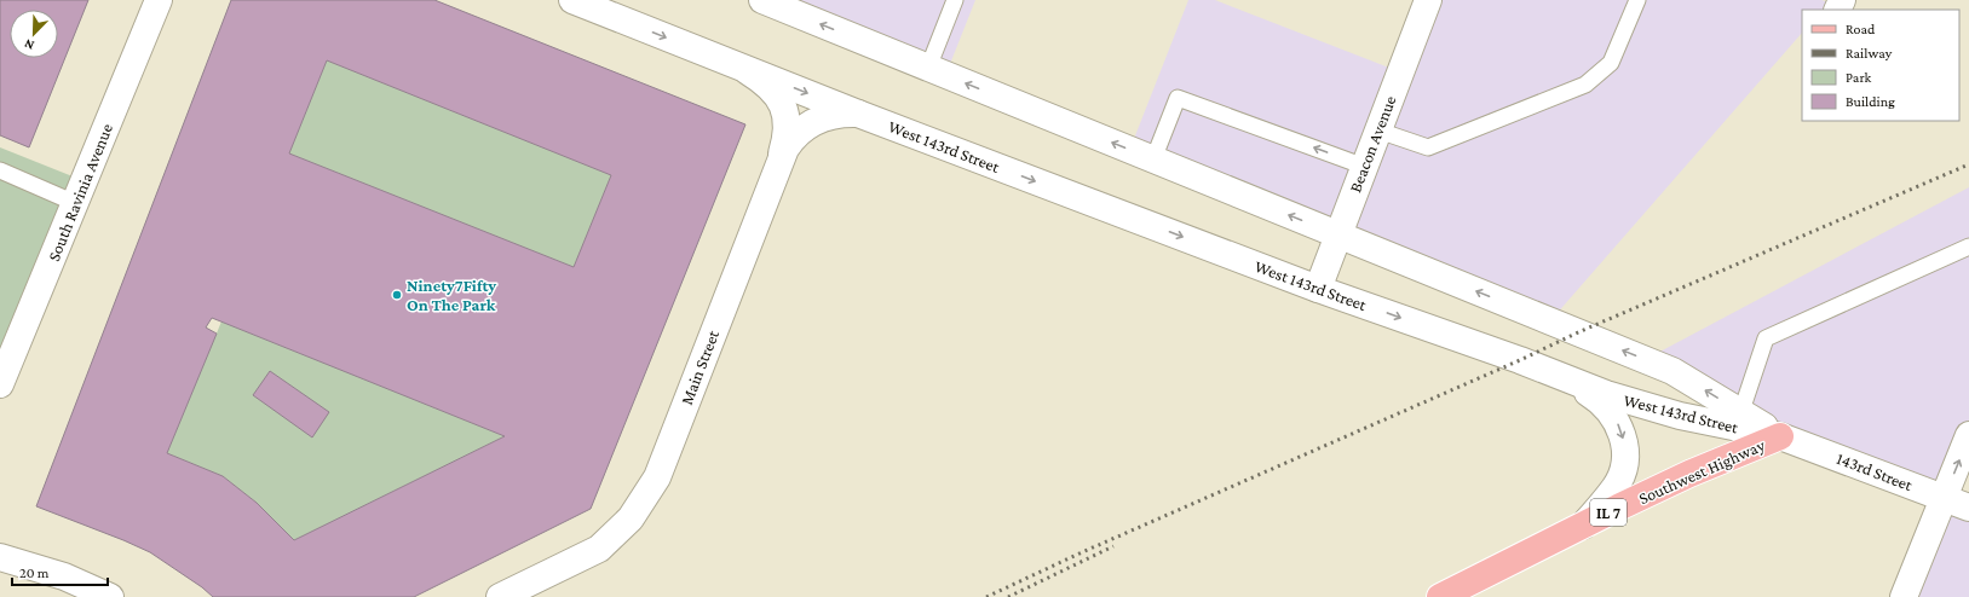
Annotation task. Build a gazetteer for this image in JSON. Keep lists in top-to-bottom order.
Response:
{
  "streets": {
    "main road": [
      "Beacon Avenue",
      "West 143rd Street",
      "South Ravinia Avenue",
      "Main Street",
      "Southwest Highway",
      "143rd Street",
      "IL 7"
    ]
  },
  "crossings": [
    ["Beacon Avenue", "West 143rd Street"],
    ["West 143rd Street", "Main Street"],
    ["West 143rd Street", "Southwest Highway"],
    ["West 143rd Street", "143rd Street"],
    ["Southwest Highway", "143rd Street"]
  ],
  "places": ["Ninety7Fifty On The Park"],
  "legend": [
    "Road",
    "Railway",
    "Park",
    "Building"
  ],
  "scale_bar": "20 m",
  "north": "bottom left"
}
